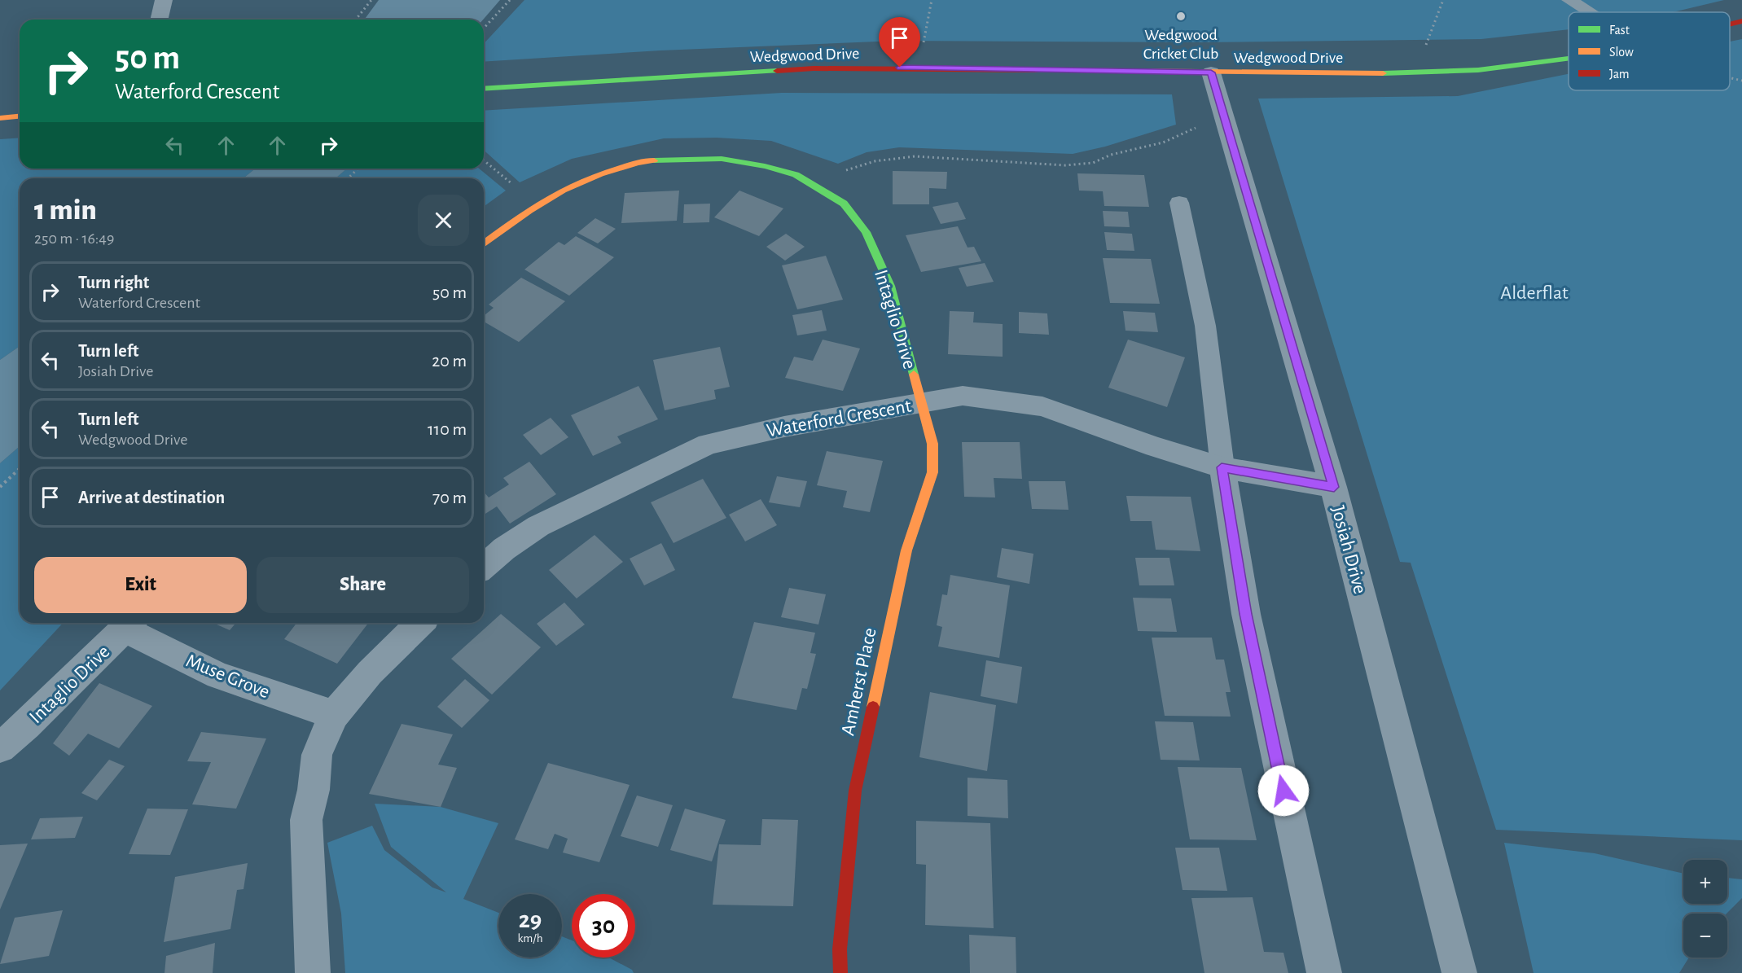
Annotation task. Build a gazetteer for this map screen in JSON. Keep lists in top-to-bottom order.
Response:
{
  "streets": {
    "street": [
      "Wedgwood Drive",
      "Intaglio Drive",
      "Waterford Crescent",
      "Josiah Drive",
      "Muse Grove",
      "Amherst Place"
    ]
  },
  "crossings": [
    ["Wedgwood Drive", "Josiah Drive"],
    ["Intaglio Drive", "Waterford Crescent"],
    ["Intaglio Drive", "Muse Grove"],
    ["Intaglio Drive", "Amherst Place"],
    ["Waterford Crescent", "Josiah Drive"],
    ["Waterford Crescent", "Amherst Place"]
  ],
  "parks": ["Alderflat"],
  "places": ["Wedgwood Cricket Club"],
  "legend": ["Fast", "Slow", "Jam"],
  "page": {
    "turn": ["50 m", "Waterford Crescent"],
    "heading": ["1 min", "250 m · 16:49"],
    "list": [
      {
        "name": "Turn right",
        "note": "Waterford Crescent",
        "value": "50 m"
      },
      {
        "name": "Turn left",
        "note": "Josiah Drive",
        "value": "20 m"
      },
      {
        "name": "Turn left",
        "note": "Wedgwood Drive",
        "value": "110 m"
      },
      {
        "name": "Arrive at destination",
        "value": "70 m"
      }
    ],
    "buttons": ["Exit", "Share"],
    "map_buttons": ["+", "−"],
    "speed": "29 km/h",
    "limit": "30"
  }
}
